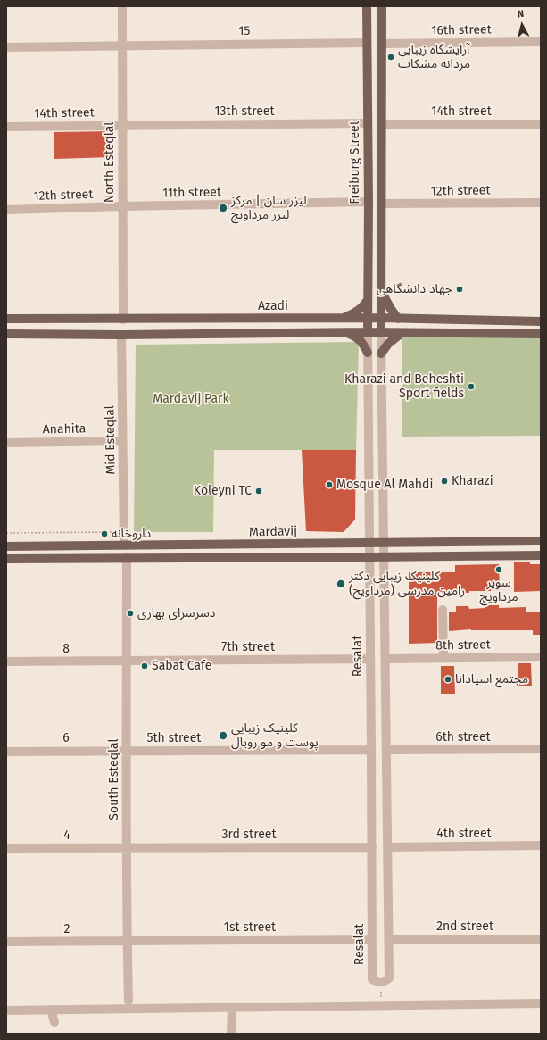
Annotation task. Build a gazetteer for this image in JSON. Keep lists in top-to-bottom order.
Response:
{
  "streets": {
    "main road": ["Freiburg Street", "Azadi", "Mardavij"],
    "street": [
      "16th street",
      "15",
      "13th street",
      "14th street",
      "North Esteqlal",
      "12th street",
      "11th street",
      "Anahita",
      "Mid Esteqlal",
      "8th street",
      "7th street",
      "8",
      "Resalat",
      "6th street",
      "6",
      "5th street",
      "South Esteqlal",
      "4th street",
      "3rd street",
      "4",
      "2nd street",
      "1st street",
      "2"
    ]
  },
  "crossings": [
    ["16th street", "Freiburg Street"],
    ["15", "North Esteqlal"],
    ["15", "Freiburg Street"],
    ["13th street", "14th street"],
    ["13th street", "North Esteqlal"],
    ["13th street", "Freiburg Street"],
    ["14th street", "North Esteqlal"],
    ["14th street", "Freiburg Street"],
    ["North Esteqlal", "12th street"],
    ["North Esteqlal", "11th street"],
    ["North Esteqlal", "Azadi"],
    ["Freiburg Street", "12th street"],
    ["Freiburg Street", "11th street"],
    ["Freiburg Street", "Azadi"],
    ["Freiburg Street", "Resalat"],
    ["12th street", "11th street"],
    ["Anahita", "Mid Esteqlal"],
    ["Mid Esteqlal", "Mardavij"],
    ["Mardavij", "Resalat"],
    ["Mardavij", "South Esteqlal"],
    ["7th street", "8"],
    ["7th street", "Resalat"],
    ["7th street", "South Esteqlal"],
    ["8", "South Esteqlal"],
    ["Resalat", "5th street"],
    ["Resalat", "3rd street"],
    ["Resalat", "2nd street"],
    ["Resalat", "1st street"],
    ["6", "5th street"],
    ["6", "South Esteqlal"],
    ["5th street", "South Esteqlal"],
    ["South Esteqlal", "3rd street"],
    ["South Esteqlal", "4"],
    ["South Esteqlal", "1st street"],
    ["South Esteqlal", "2"],
    ["3rd street", "4"],
    ["1st street", "2"]
  ],
  "parks": ["Mardavij Park"],
  "places": [
    "آرایشگاه زیبایی مردانه مشکات",
    "لیزر سان | مرکز لیزر مرداویج",
    "جهاد دانشگاهی",
    "Kharazi and Beheshti Sport fields",
    "Kharazi",
    "Mosque Al Mahdi",
    "Koleyni TC",
    "داروخانه",
    "سوپر مرداویچ",
    "کلینیک زیبایی دکتر رامین مدرسی (مرداویج)",
    "دسرسرای بهاری",
    "Sabat Cafe",
    "مجتمع اسپادانا",
    "کلینیک زیبایی پوست و مو رویال"
  ],
  "north": "top"
}
